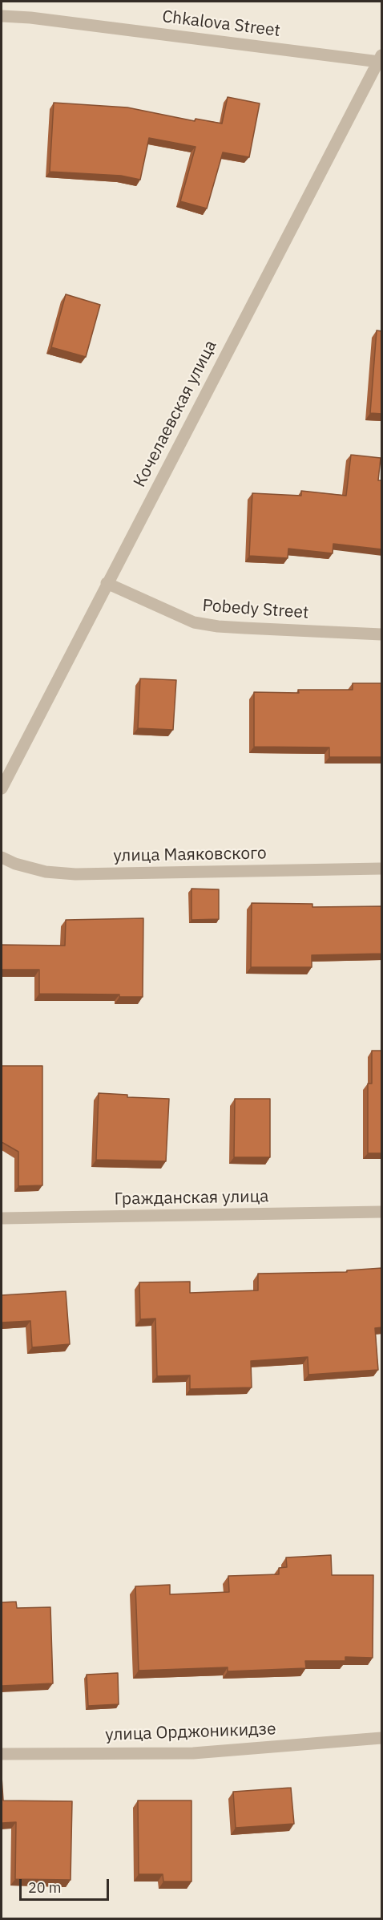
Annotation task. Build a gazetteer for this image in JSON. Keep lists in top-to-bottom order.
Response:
{
  "streets": {
    "street": [
      "Chkalova Street",
      "Кочелаевская улица",
      "Pobedy Street",
      "улица Маяковского",
      "Гражданская улица",
      "улица Орджоникидзе"
    ]
  },
  "crossings": [
    ["Chkalova Street", "Кочелаевская улица"],
    ["Кочелаевская улица", "Pobedy Street"]
  ],
  "scale_bar": "20 m"
}
